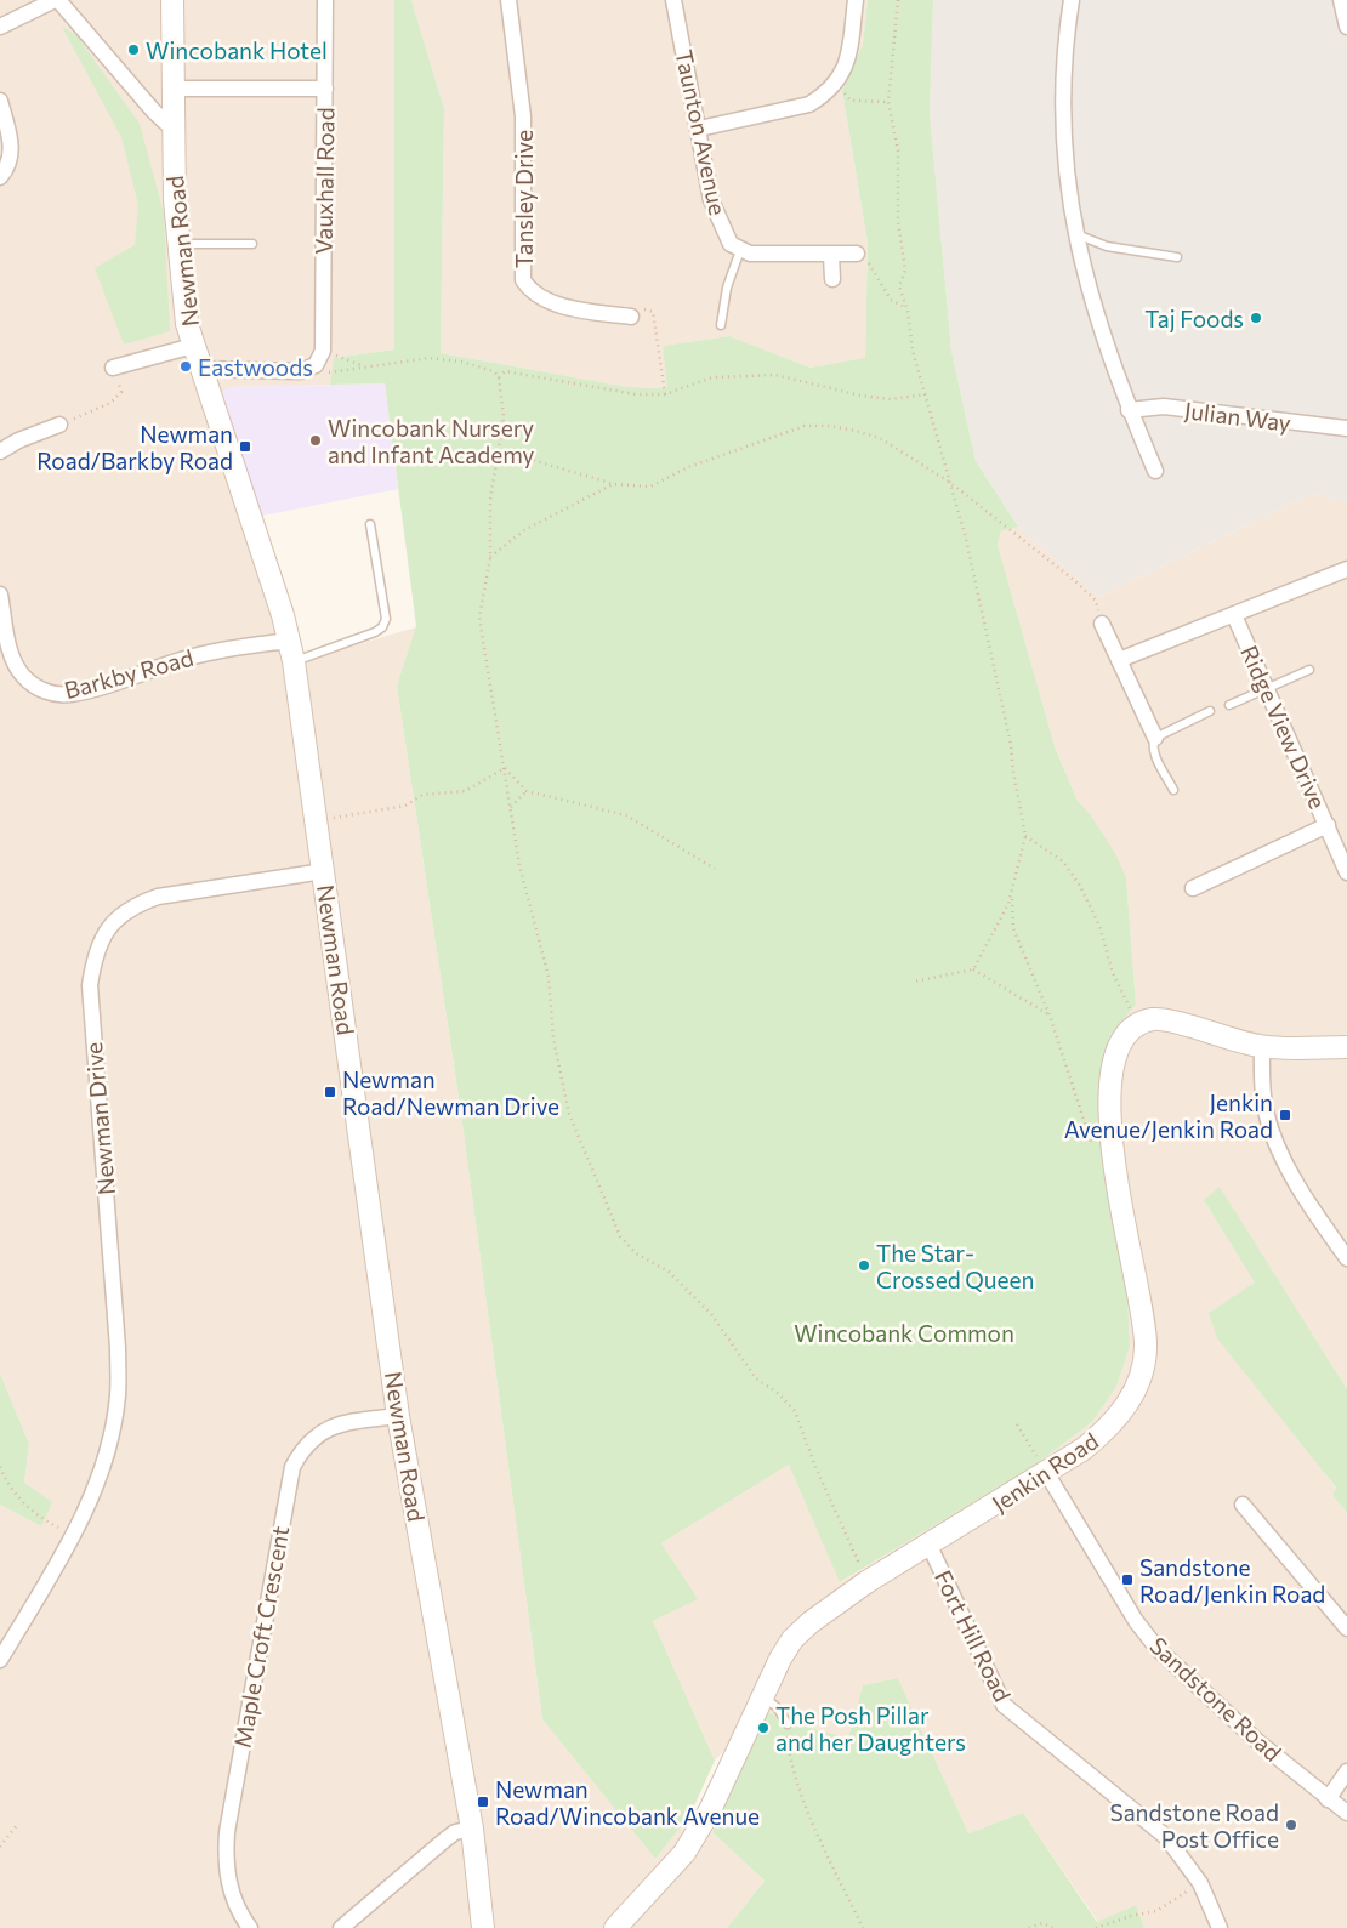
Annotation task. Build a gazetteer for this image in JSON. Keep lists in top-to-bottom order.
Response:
{
  "streets": {
    "street": [
      "Taunton Avenue",
      "Vauxhall Road",
      "Tansley Drive",
      "Newman Road",
      "Julian Way",
      "Barkby Road",
      "Ridge View Drive",
      "Newman Drive",
      "Jenkin Road",
      "Fort Hill Road",
      "Maple Croft Crescent",
      "Sandstone Road"
    ]
  },
  "crossings": [
    ["Newman Road", "Barkby Road"],
    ["Newman Road", "Newman Drive"],
    ["Newman Road", "Maple Croft Crescent"],
    ["Jenkin Road", "Fort Hill Road"],
    ["Jenkin Road", "Sandstone Road"]
  ],
  "parks": ["Wincobank Common"],
  "places": {
    "other": [
      "Wincobank Hotel",
      "Taj Foods",
      "Eastwoods",
      "Wincobank Nursery and Infant Academy",
      "The Star- Crossed Queen",
      "The Posh Pillar and her Daughters",
      "Sandstone Road Post Office"
    ],
    "transit": [
      "Newman Road/Barkby Road",
      "Newman Road/Newman Drive",
      "Jenkin Avenue/Jenkin Road",
      "Sandstone Road/Jenkin Road",
      "Newman Road/Wincobank Avenue"
    ]
  }
}
